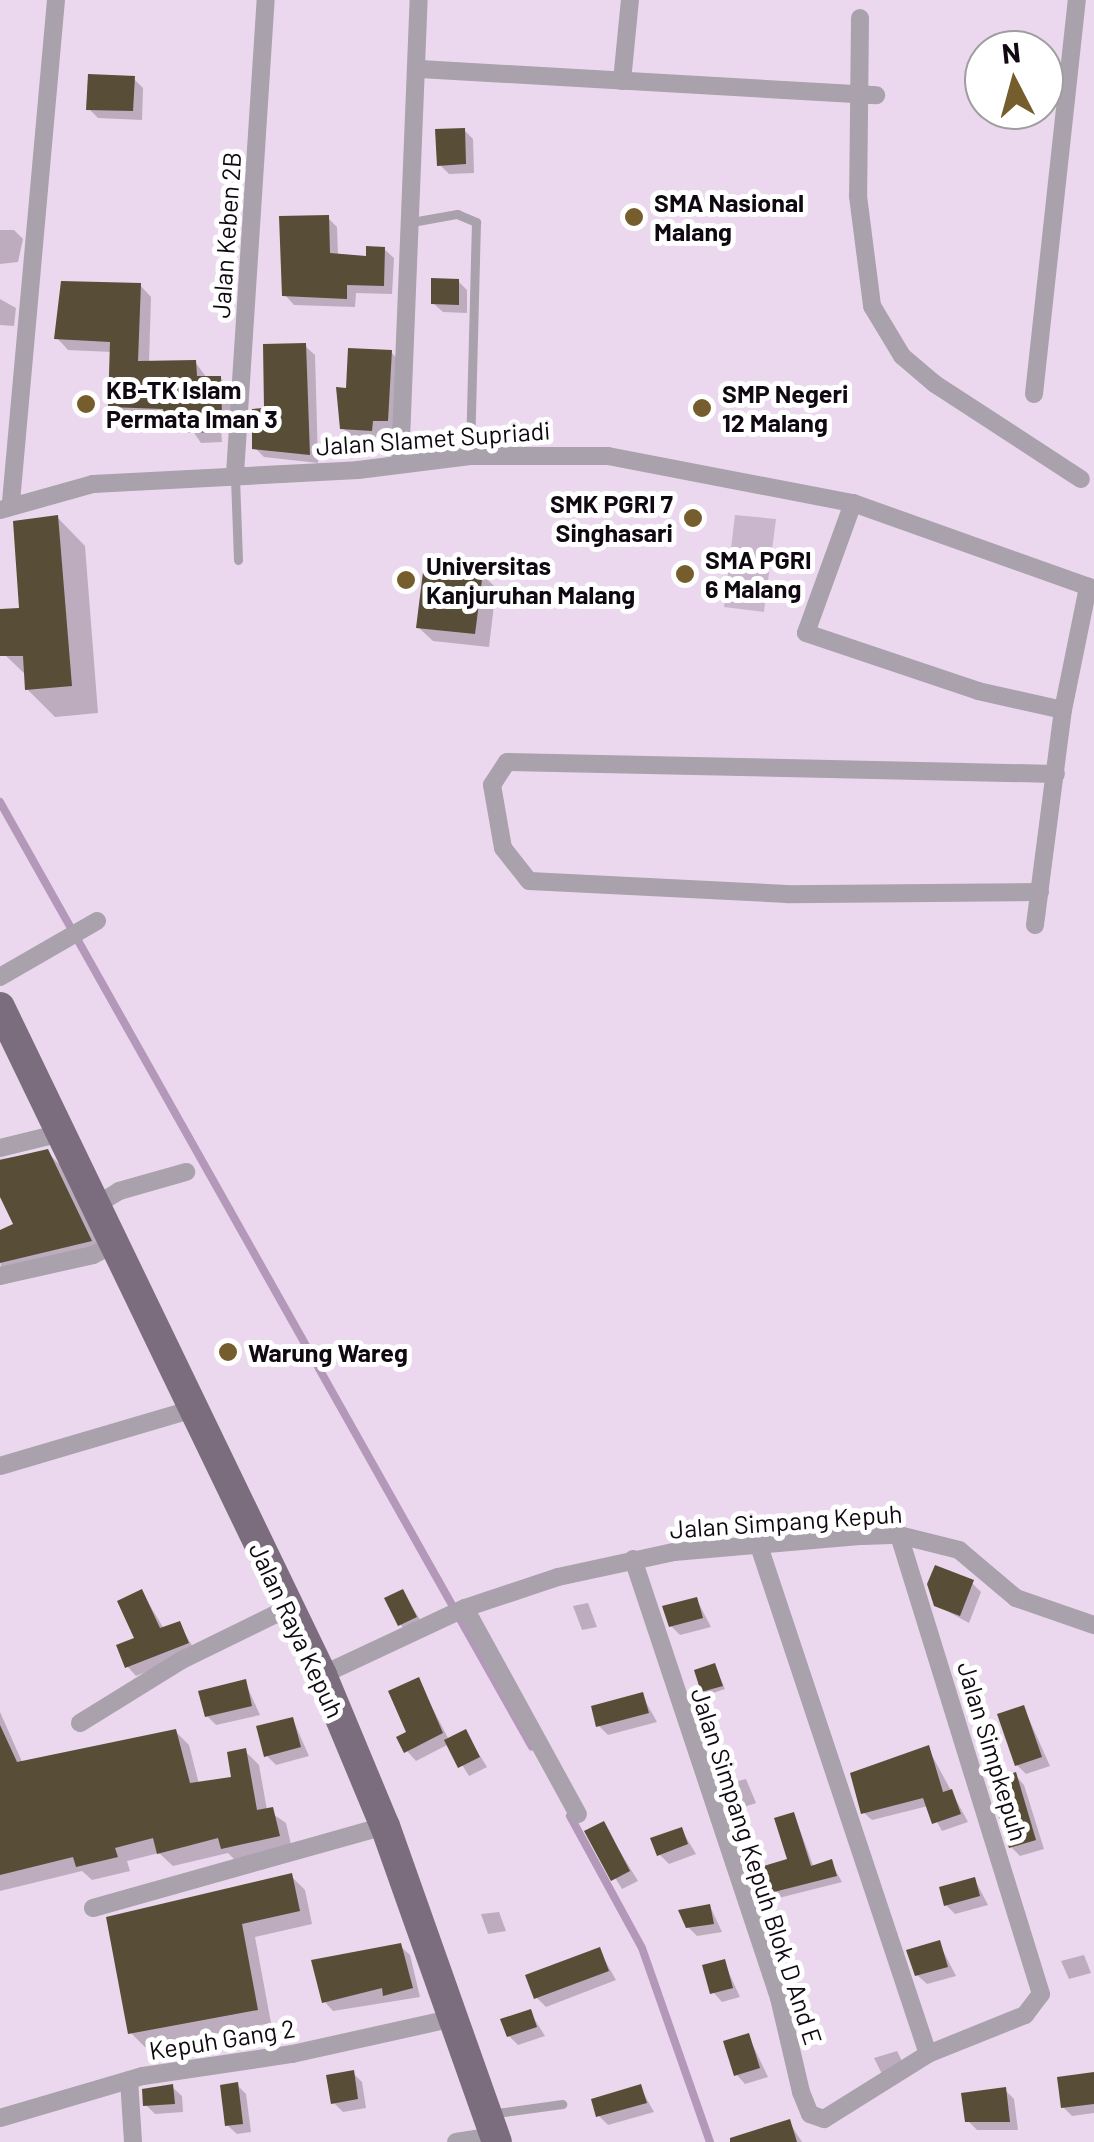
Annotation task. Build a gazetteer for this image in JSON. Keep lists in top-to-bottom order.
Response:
{
  "streets": {
    "main road": ["Jalan Raya Kepuh"],
    "street": [
      "Jalan Keben 2B",
      "Jalan Slamet Supriadi",
      "Jalan Simpang Kepuh",
      "Jalan Simpkepuh",
      "Jalan Simpang Kepuh Blok D And E",
      "Kepuh Gang 2"
    ]
  },
  "crossings": [
    ["Jalan Keben 2B", "Jalan Slamet Supriadi"],
    ["Jalan Simpang Kepuh", "Jalan Raya Kepuh"],
    ["Jalan Simpang Kepuh", "Jalan Simpkepuh"],
    ["Jalan Simpang Kepuh", "Jalan Simpang Kepuh Blok D And E"],
    ["Jalan Raya Kepuh", "Kepuh Gang 2"],
    ["Jalan Simpkepuh", "Jalan Simpang Kepuh Blok D And E"]
  ],
  "places": [
    "SMA Nasional Malang",
    "KB-TK Islam Permata Iman 3",
    "SMP Negeri 12 Malang",
    "SMK PGRI 7 Singhasari",
    "SMA PGRI 6 Malang",
    "Universitas Kanjuruhan Malang",
    "Warung Wareg"
  ],
  "north": "top"
}
